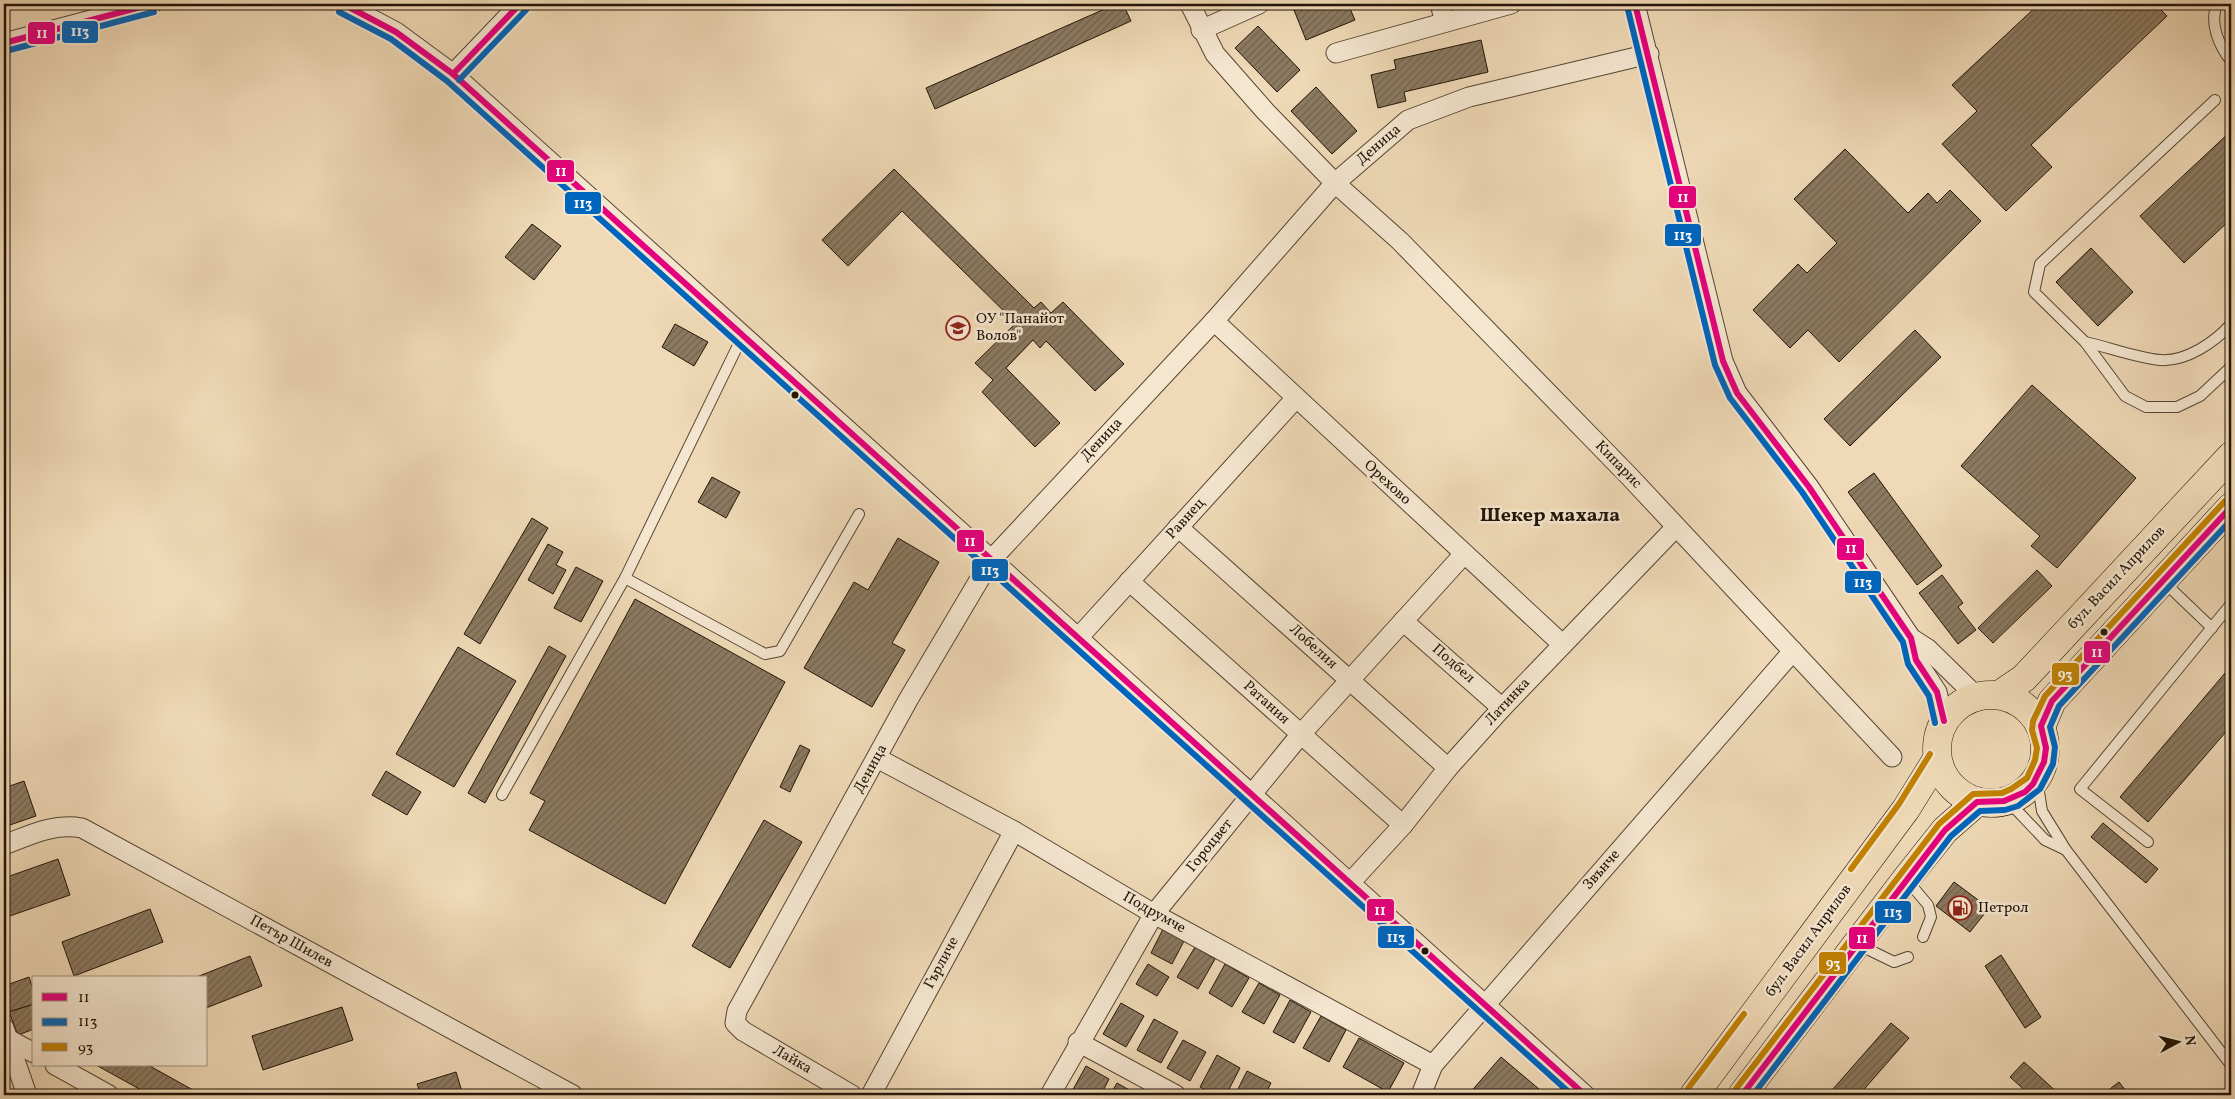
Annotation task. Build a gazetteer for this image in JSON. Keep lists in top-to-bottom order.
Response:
{
  "streets": {
    "main road": ["бул. Васил Априлов"],
    "street": [
      "Деница",
      "Кипарис",
      "Орехово",
      "Равнец",
      "Лобелия",
      "Подбел",
      "Латинка",
      "Ратания",
      "Гороцвет",
      "Звънче",
      "Подрумче",
      "Петър Шилев",
      "Гърличе",
      "Лайка"
    ]
  },
  "crossings": [
    ["Деница", "Кипарис"],
    ["Деница", "Орехово"],
    ["Деница", "Подрумче"],
    ["Деница", "Лайка"],
    ["Кипарис", "Латинка"],
    ["Кипарис", "Звънче"],
    ["Орехово", "Равнец"],
    ["Орехово", "Латинка"],
    ["Орехово", "Гороцвет"],
    ["Равнец", "Лобелия"],
    ["Равнец", "Ратания"],
    ["Лобелия", "Латинка"],
    ["Лобелия", "Гороцвет"],
    ["Подбел", "Латинка"],
    ["Подбел", "Гороцвет"],
    ["Латинка", "Ратания"],
    ["Ратания", "Гороцвет"],
    ["Гороцвет", "Подрумче"],
    ["Звънче", "Подрумче"],
    ["Подрумче", "Гърличе"]
  ],
  "districts": ["Шекер махала"],
  "places": {
    "school or university": ["ОУ \"Панайот Волов\""],
    "fuel station": ["Петрол"]
  },
  "lines": ["transit line 11", "transit line 113", "transit line 93"],
  "legend": ["11", "113", "93"],
  "north": "right"
}
